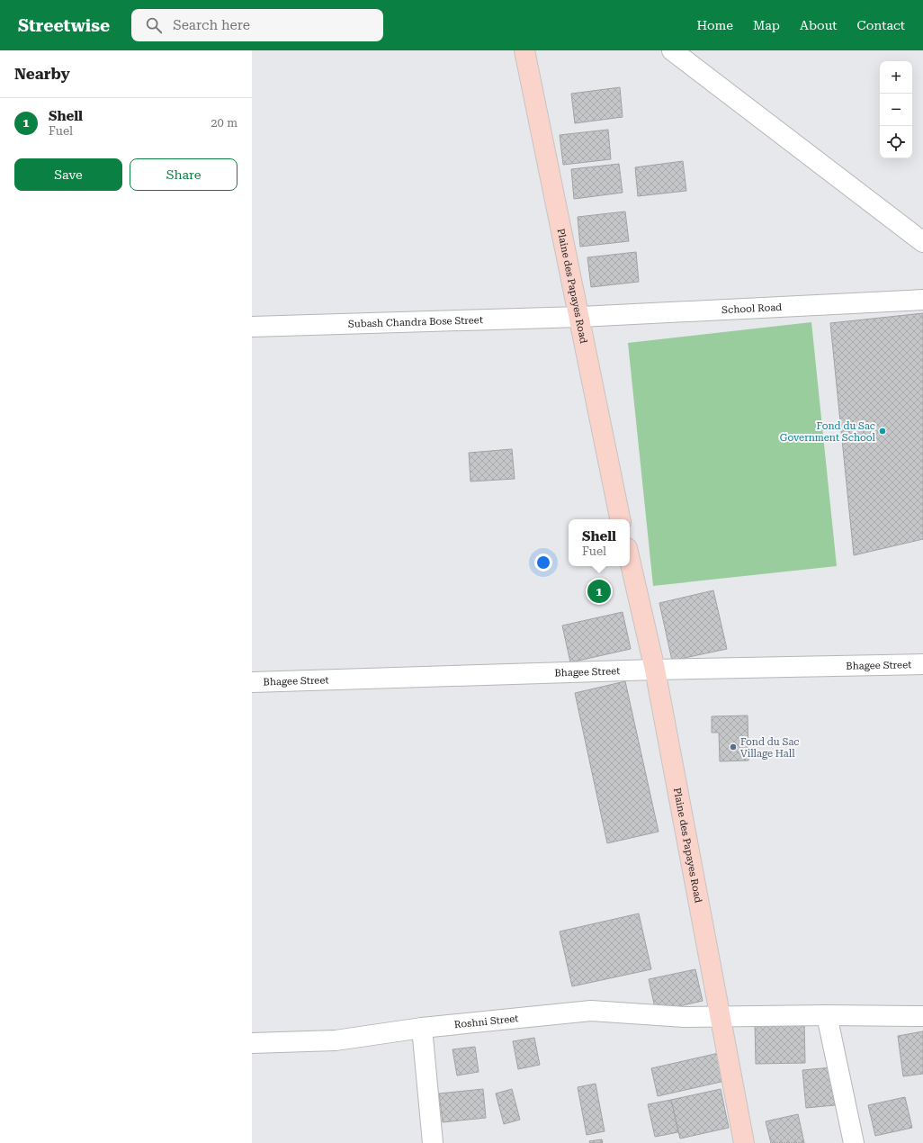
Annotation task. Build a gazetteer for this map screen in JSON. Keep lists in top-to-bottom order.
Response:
{
  "streets": {
    "main road": ["Plaine des Papayes Road"],
    "street": [
      "School Road",
      "Subash Chandra Bose Street",
      "Bhagee Street",
      "Roshni Street"
    ]
  },
  "crossings": [
    ["Plaine des Papayes Road", "School Road"],
    ["Plaine des Papayes Road", "Subash Chandra Bose Street"],
    ["Plaine des Papayes Road", "Bhagee Street"],
    ["Plaine des Papayes Road", "Roshni Street"],
    ["School Road", "Subash Chandra Bose Street"]
  ],
  "places": ["Fond du Sac Government School", "Fond du Sac Village Hall"],
  "page": {
    "header": "Streetwise",
    "search": "Search here",
    "nav": [
      "Home",
      "Map",
      "About",
      "Contact"
    ],
    "heading": "Nearby",
    "map_buttons": ["+", "−"],
    "list": [
      {
        "mark": "1",
        "name": "Shell",
        "note": "Fuel",
        "value": "20 m"
      }
    ],
    "buttons": ["Save", "Share"],
    "popup": ["Shell", "Fuel"],
    "pins": "1"
  }
}
